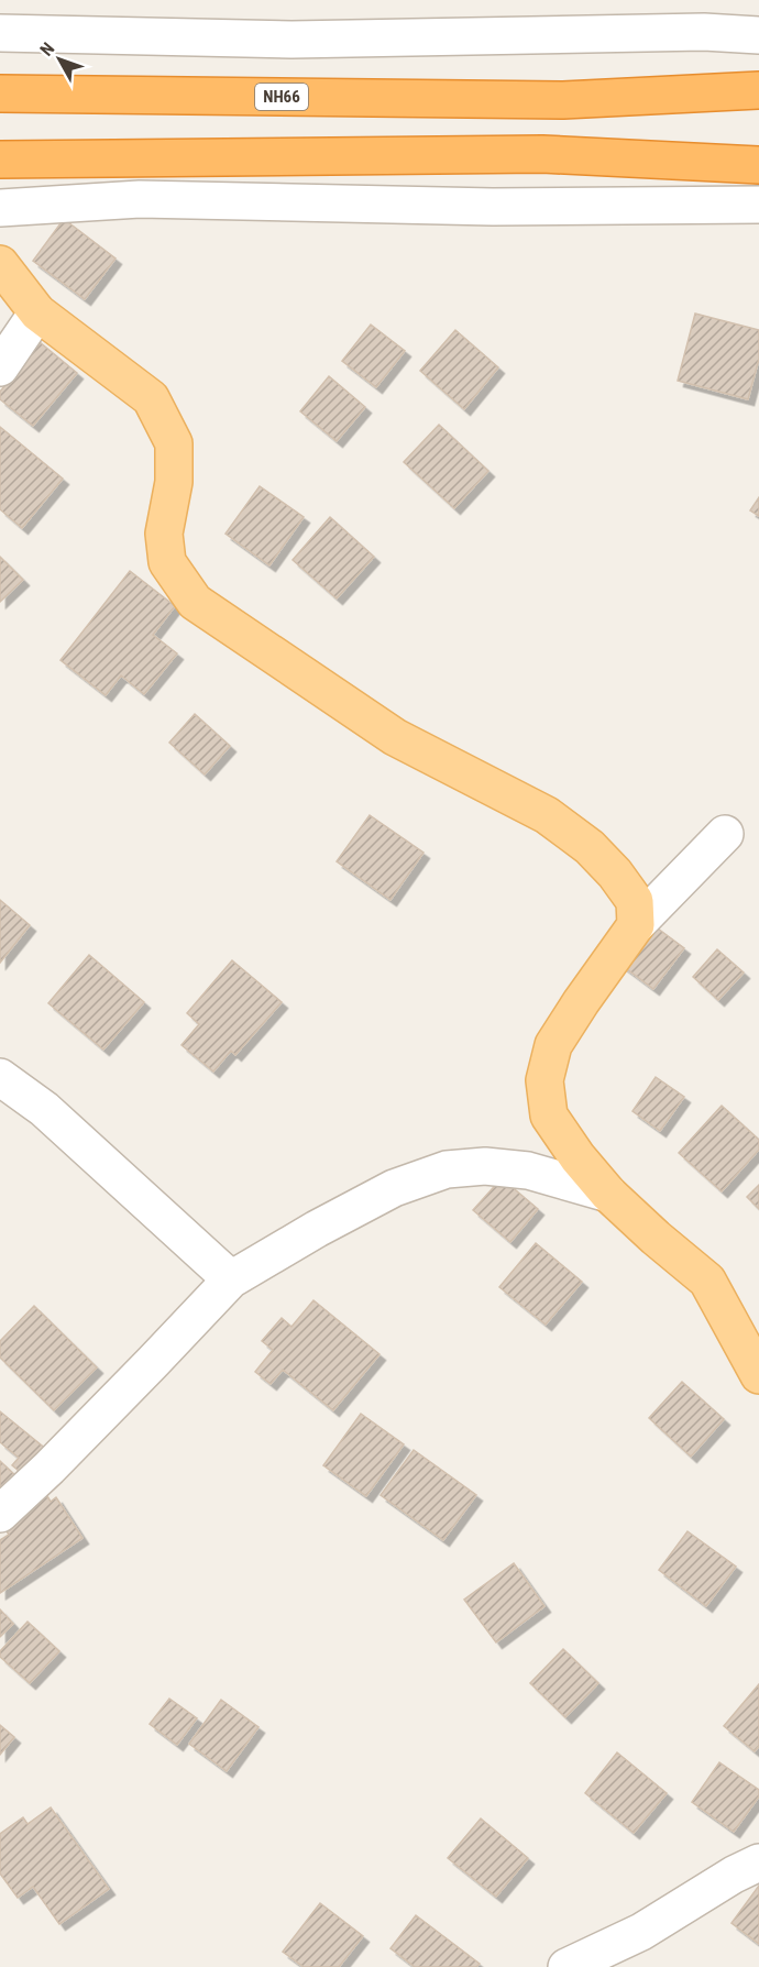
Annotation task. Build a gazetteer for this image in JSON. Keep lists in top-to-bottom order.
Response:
{
  "streets": {
    "highway": ["NH66"]
  },
  "north": "top left"
}
